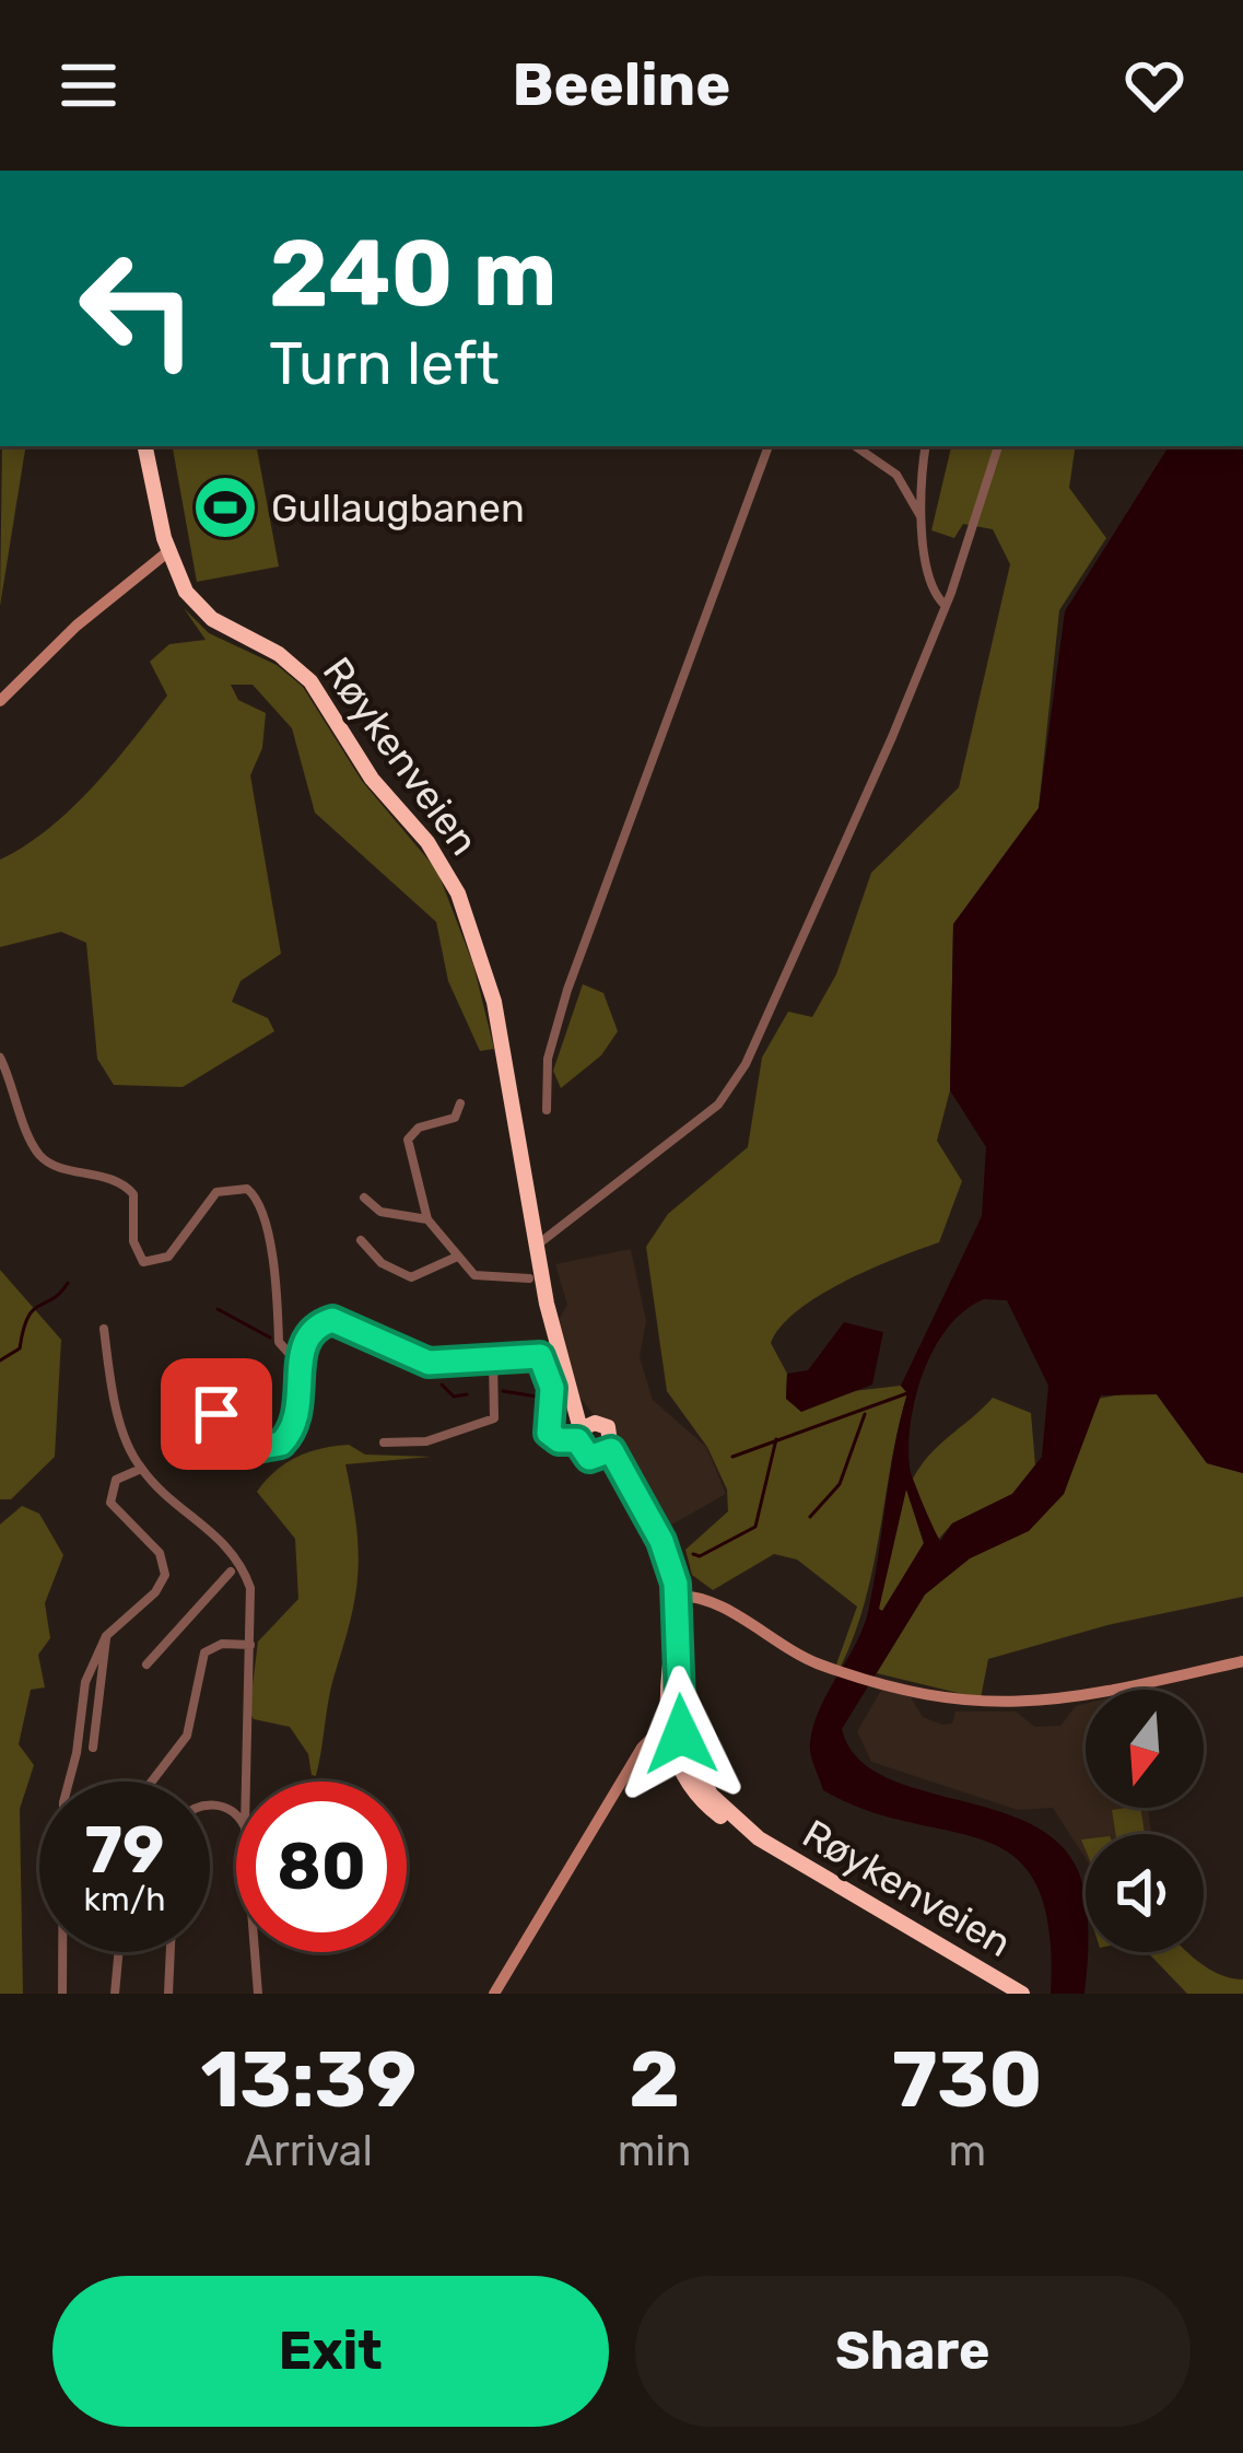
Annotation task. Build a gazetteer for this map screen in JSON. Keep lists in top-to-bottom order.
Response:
{
  "streets": {
    "highway": ["Røykenveien"]
  },
  "places": {
    "sports": ["Gullaugbanen"]
  },
  "north": "bottom",
  "page": {
    "header": "Beeline",
    "turn": ["240 m", "Turn left"],
    "speed": "79 km/h",
    "limit": "80",
    "eta": [
      "13:39",
      "Arrival",
      "2",
      "min",
      "730",
      "m"
    ],
    "buttons": ["Exit", "Share"]
  }
}
